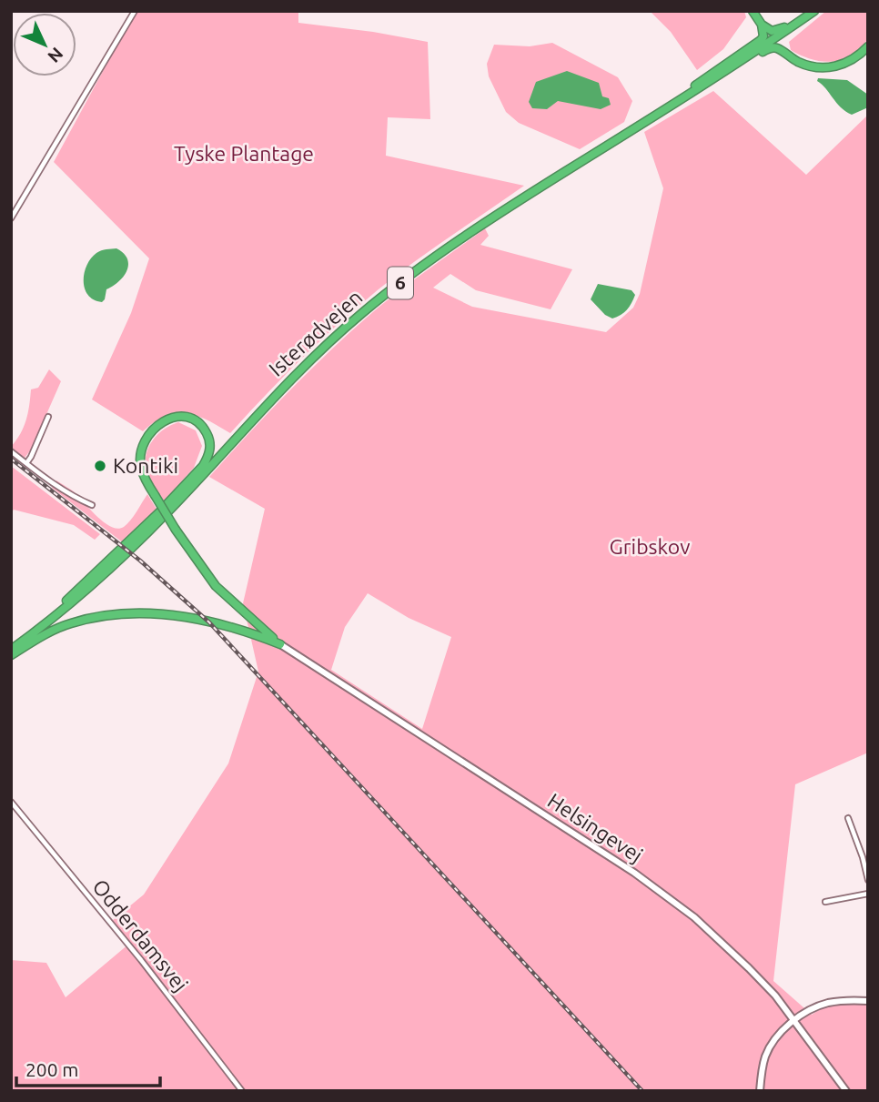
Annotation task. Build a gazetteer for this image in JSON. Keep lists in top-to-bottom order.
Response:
{
  "streets": {
    "highway": ["6", "Isterødvejen"],
    "street": ["Helsingevej", "Odderdamsvej"]
  },
  "parks": ["Tyske Plantage", "Gribskov"],
  "places": ["Kontiki"],
  "scale_bar": "200 m",
  "north": "bottom right"
}
